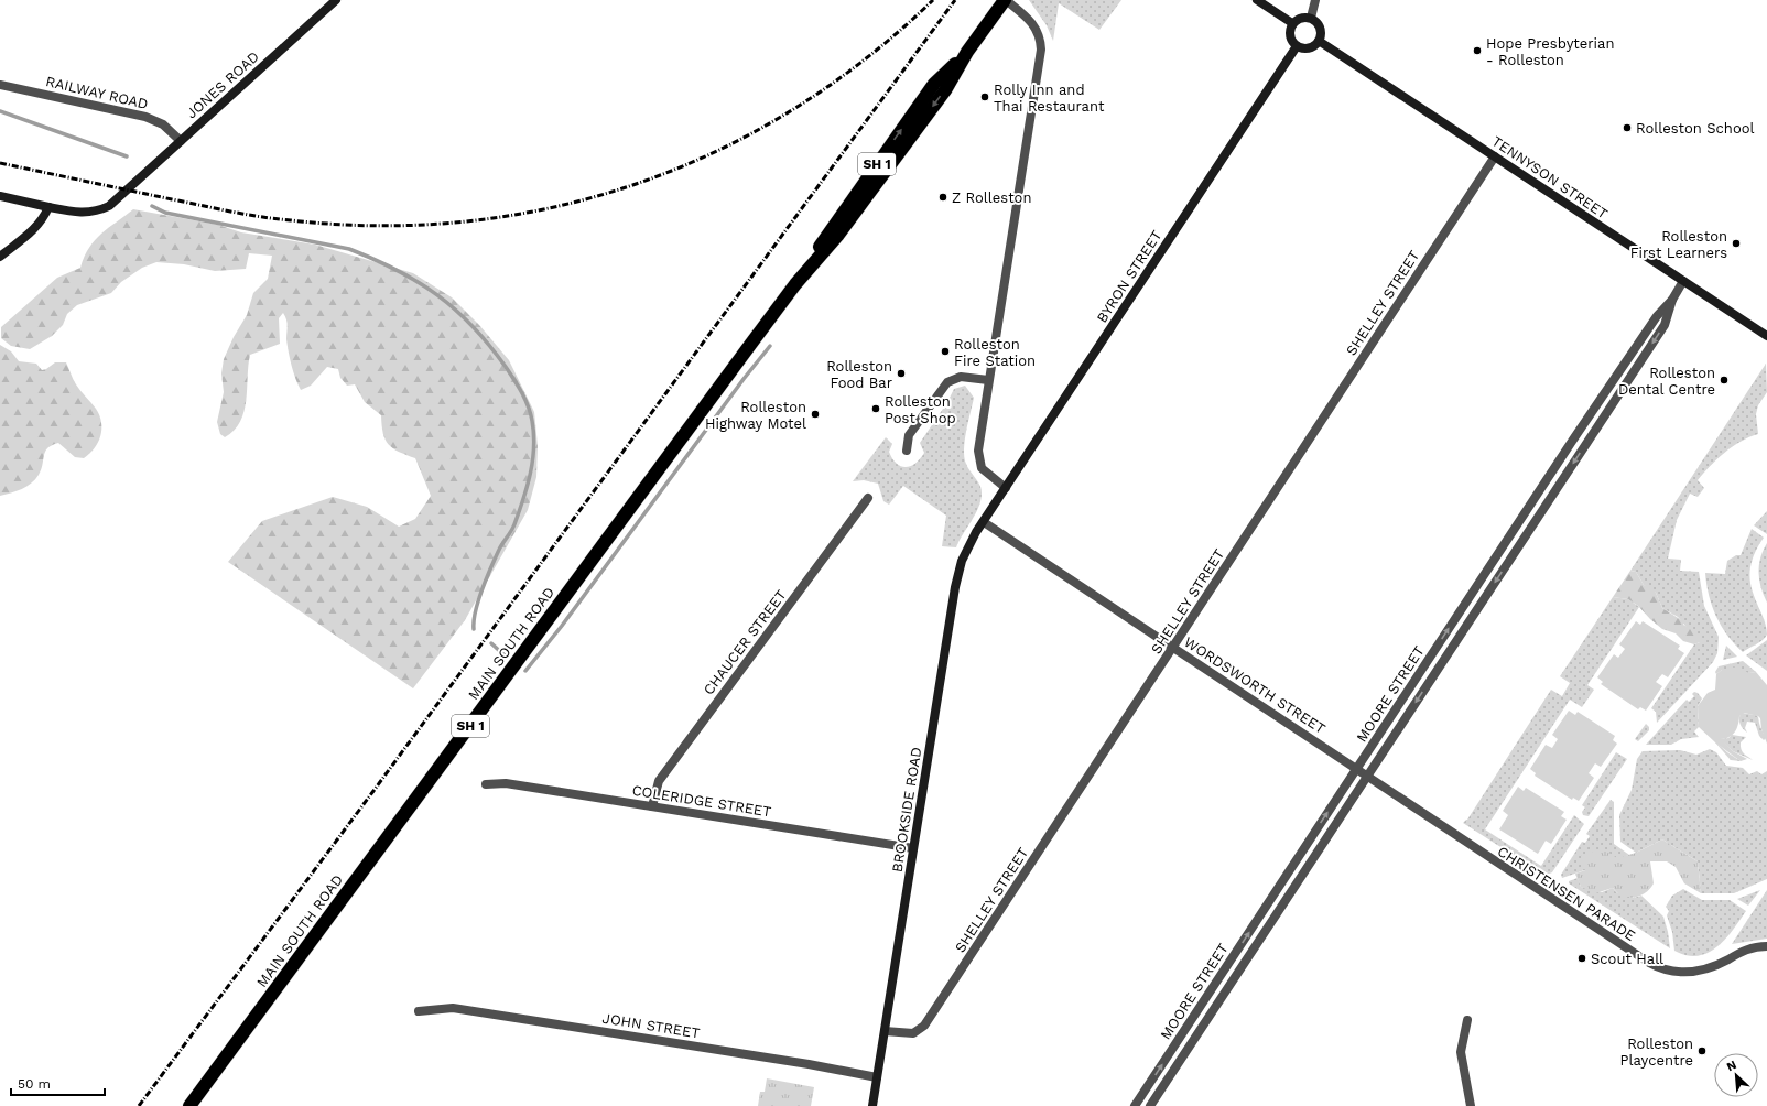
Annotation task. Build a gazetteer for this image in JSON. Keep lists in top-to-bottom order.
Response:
{
  "streets": {
    "highway": ["SH 1", "MAIN SOUTH ROAD"],
    "street": [
      "JONES ROAD",
      "RAILWAY ROAD",
      "TENNYSON STREET",
      "BYRON STREET",
      "SHELLEY STREET",
      "CHAUCER STREET",
      "WORDSWORTH STREET",
      "MOORE STREET",
      "COLERIDGE STREET",
      "BROOKSIDE ROAD",
      "CHRISTENSEN PARADE",
      "JOHN STREET"
    ]
  },
  "crossings": [
    ["JONES ROAD", "RAILWAY ROAD"],
    ["TENNYSON STREET", "BYRON STREET"],
    ["TENNYSON STREET", "SHELLEY STREET"],
    ["TENNYSON STREET", "MOORE STREET"],
    ["BYRON STREET", "WORDSWORTH STREET"],
    ["BYRON STREET", "BROOKSIDE ROAD"],
    ["SHELLEY STREET", "WORDSWORTH STREET"],
    ["SHELLEY STREET", "BROOKSIDE ROAD"],
    ["CHAUCER STREET", "COLERIDGE STREET"],
    ["WORDSWORTH STREET", "MOORE STREET"],
    ["WORDSWORTH STREET", "BROOKSIDE ROAD"],
    ["WORDSWORTH STREET", "CHRISTENSEN PARADE"],
    ["MOORE STREET", "CHRISTENSEN PARADE"],
    ["COLERIDGE STREET", "BROOKSIDE ROAD"],
    ["BROOKSIDE ROAD", "JOHN STREET"]
  ],
  "places": [
    "Hope Presbyterian - Rolleston",
    "Rolly Inn and Thai Restaurant",
    "Rolleston School",
    "Z Rolleston",
    "Rolleston First Learners",
    "Rolleston Fire Station",
    "Rolleston Food Bar",
    "Rolleston Dental Centre",
    "Rolleston Post Shop",
    "Rolleston Highway Motel",
    "Scout Hall",
    "Rolleston Playcentre"
  ],
  "scale_bar": "50 m",
  "north": "top left"
}
